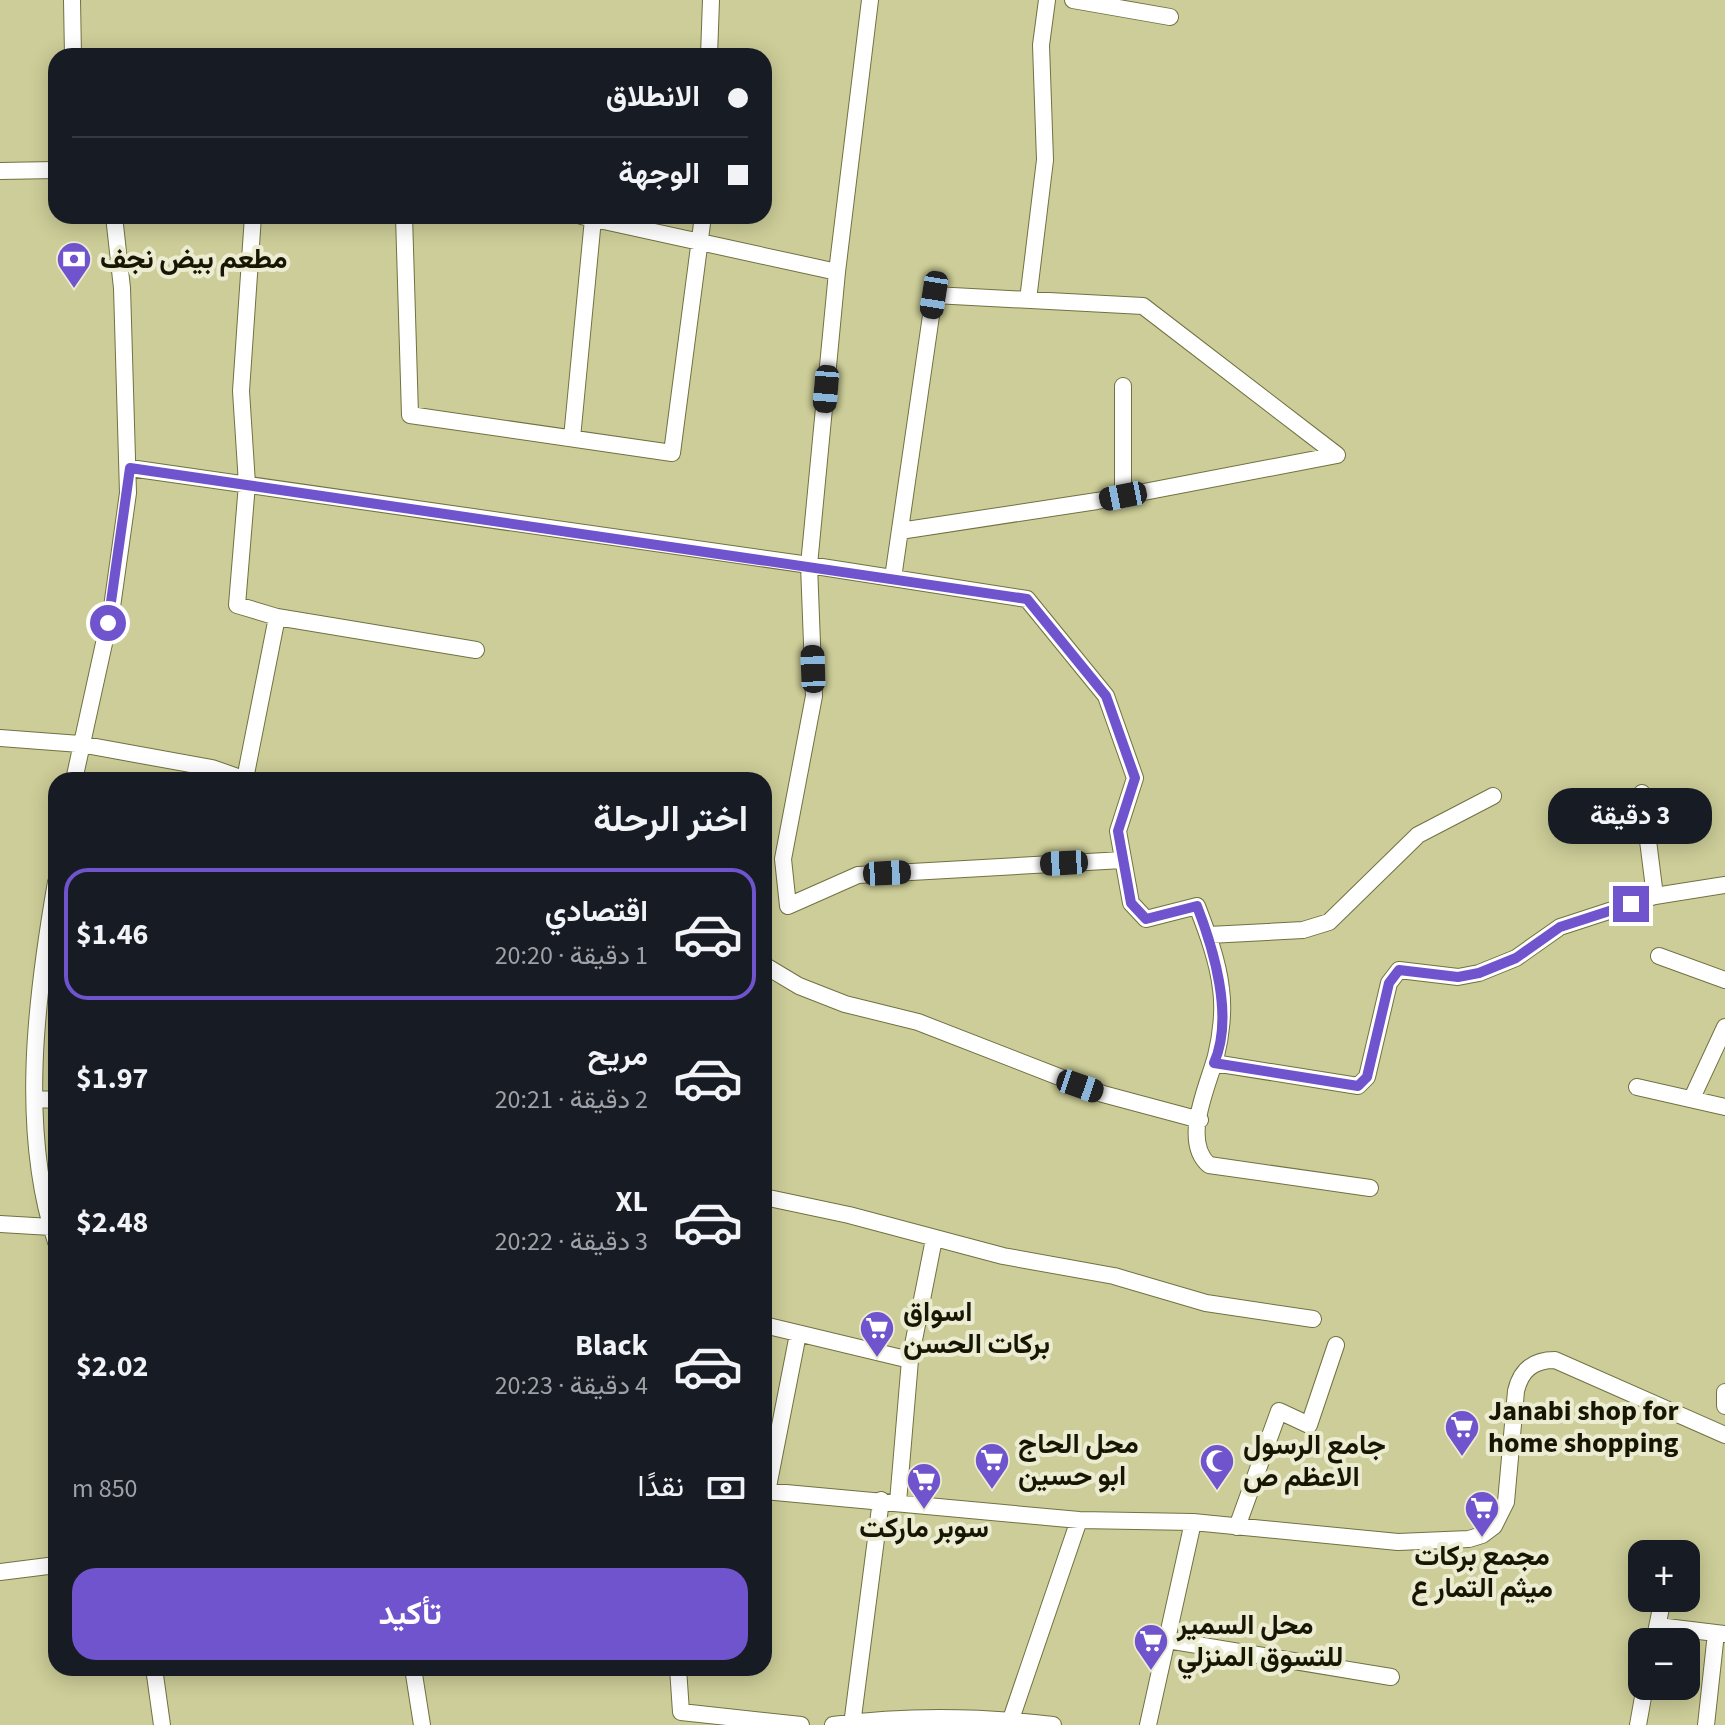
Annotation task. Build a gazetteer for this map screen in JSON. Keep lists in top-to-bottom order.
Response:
{
  "places": {
    "bank": ["مطعم بيض نجف"],
    "supermarket": [
      "اسواق بركات الحسن",
      "Janabi shop for home shopping",
      "محل الحاج ابو حسين",
      "سوبر ماركت",
      "مجمع بركات ميثم التمار ع",
      "محل السمير للتسوق المنزلي"
    ],
    "mosque": ["جامع الرسول الاعظم ص"]
  },
  "page": {
    "banner": ["الانطلاق", "الوجهة"],
    "heading": "اختر الرحلة",
    "bubble": "3 دقيقة",
    "list": [
      {
        "name": "اقتصادي",
        "note": "1 دقيقة · 20:20",
        "value": "$1.46"
      },
      {
        "name": "مريح",
        "note": "2 دقيقة · 20:21",
        "value": "$1.97"
      },
      {
        "name": "XL",
        "note": "3 دقيقة · 20:22",
        "value": "$2.48"
      },
      {
        "name": "Black",
        "note": "4 دقيقة · 20:23",
        "value": "$2.02"
      }
    ],
    "pay": ["نقدًا", "850 m"],
    "map_buttons": ["+", "−"],
    "buttons": "تأكيد"
  }
}
